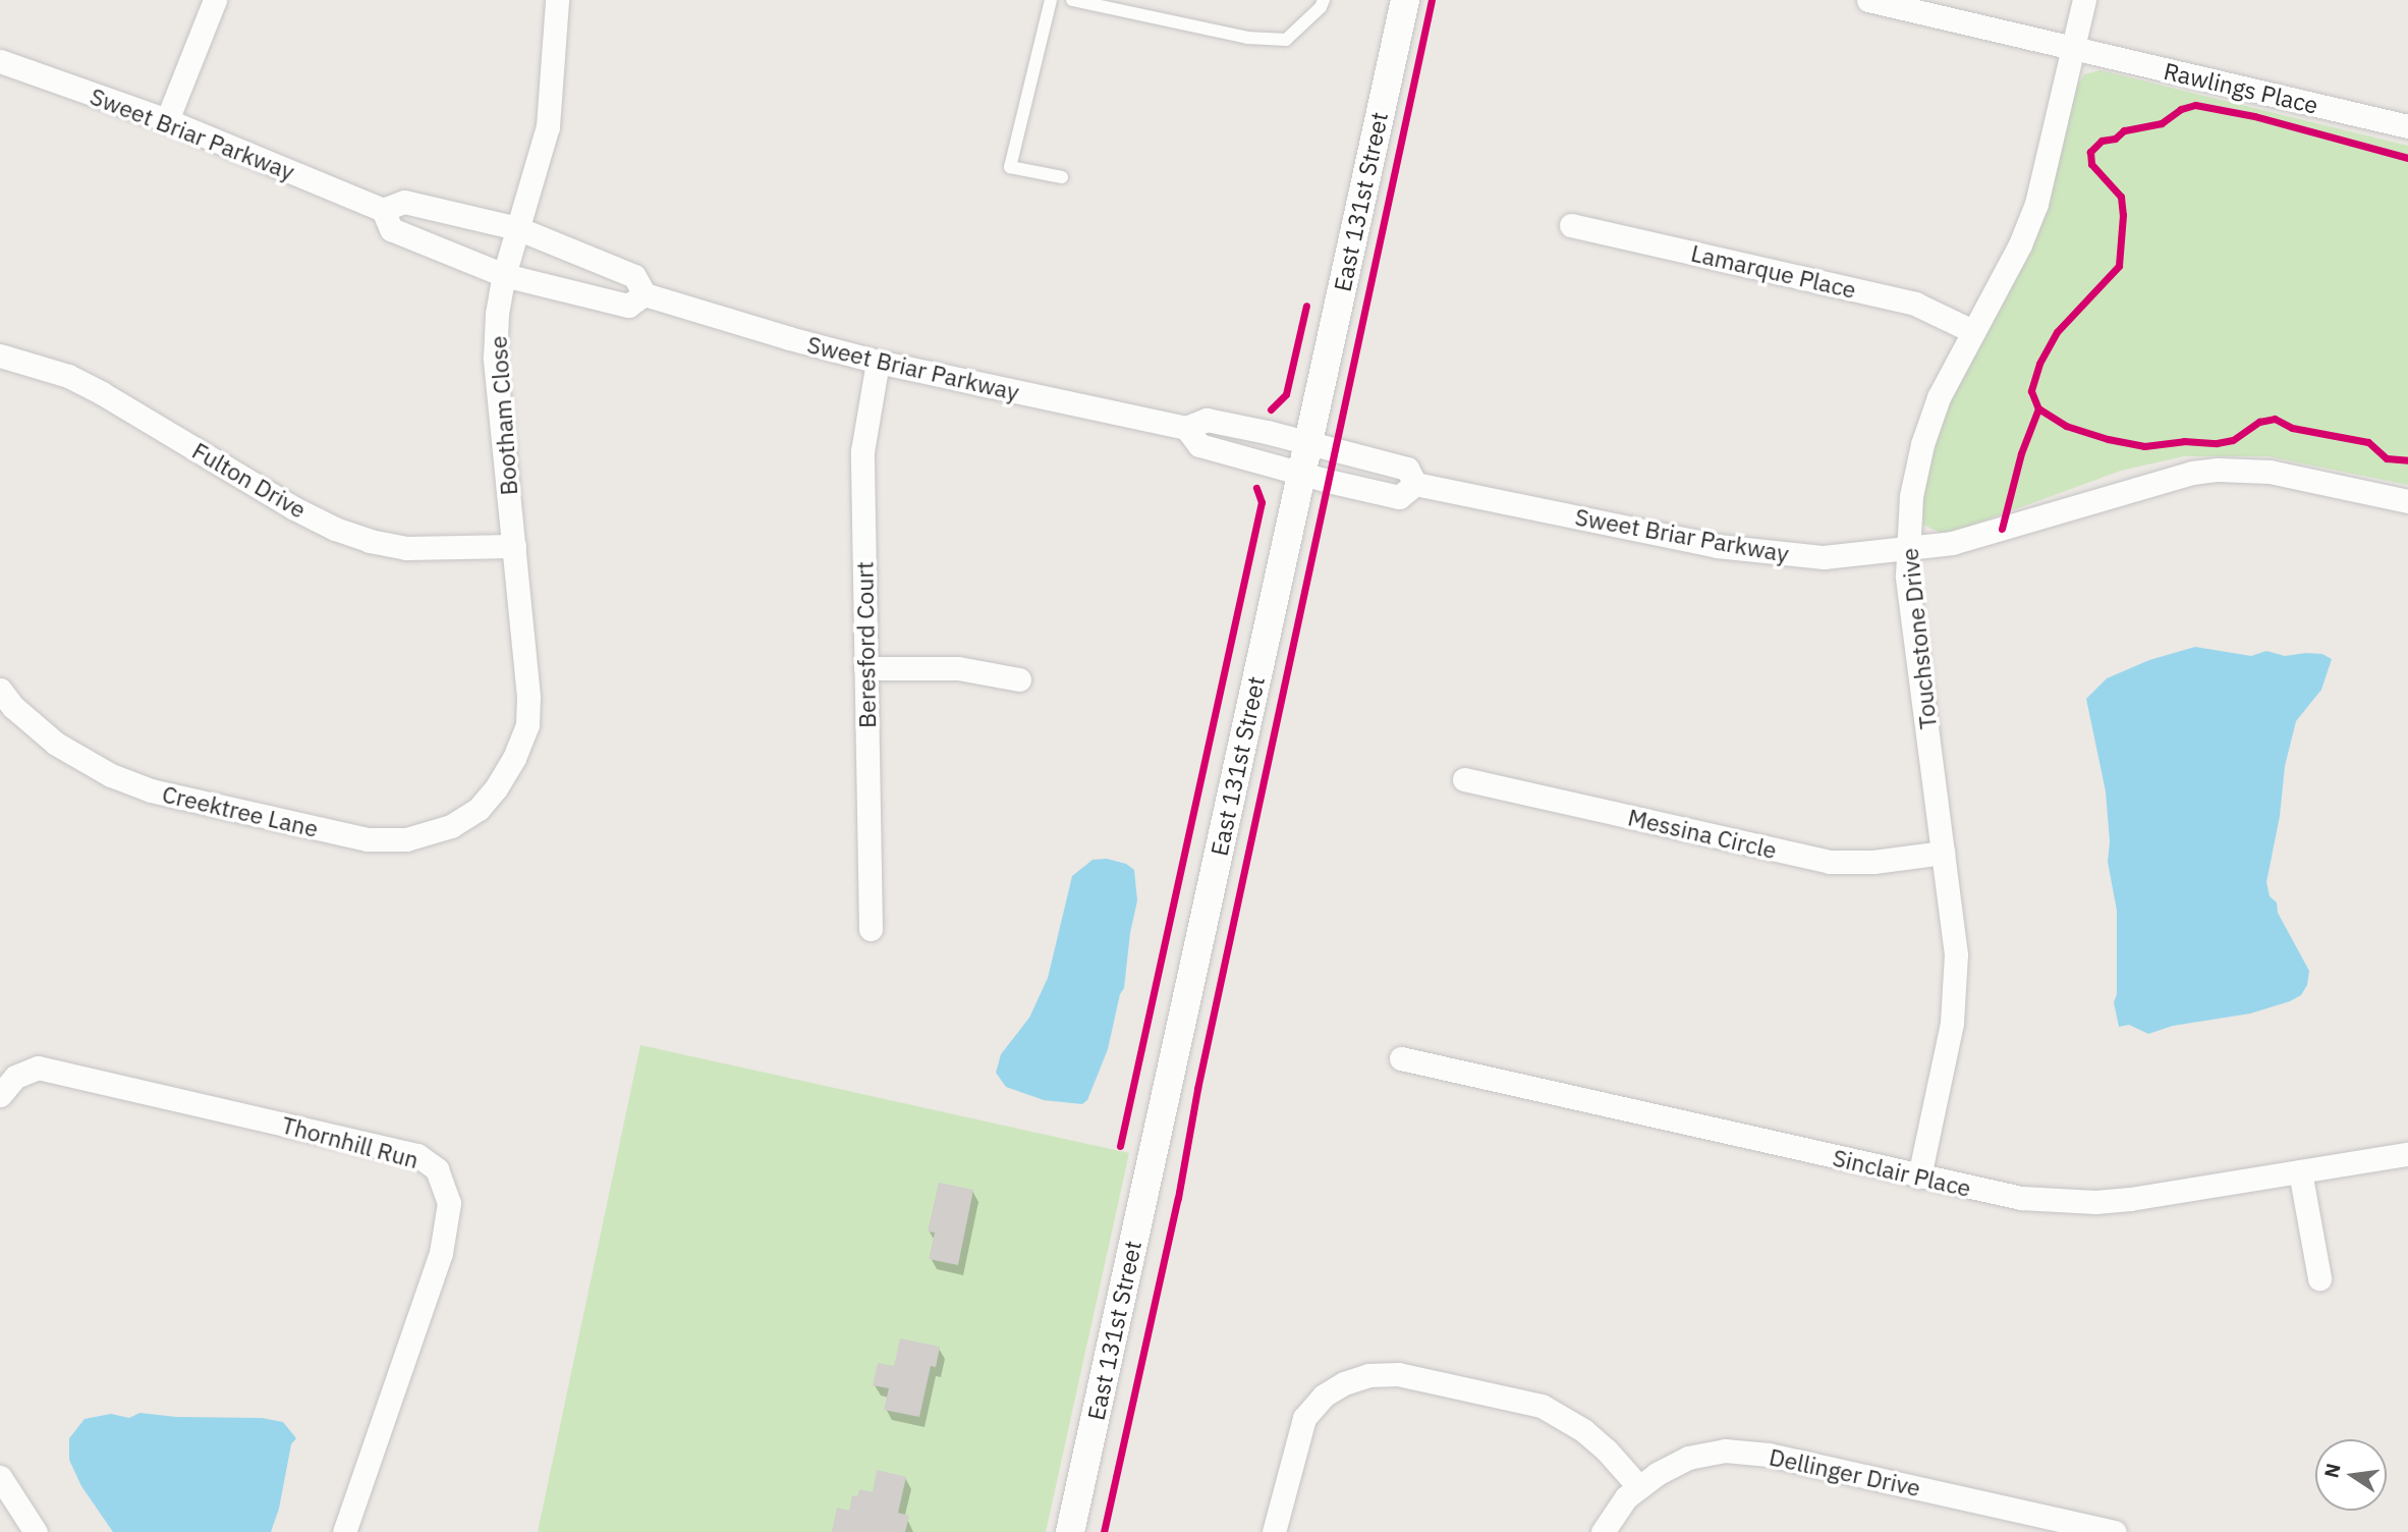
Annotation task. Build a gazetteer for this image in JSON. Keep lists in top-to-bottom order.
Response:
{
  "streets": {
    "street": [
      "Rawlings Place",
      "Sweet Briar Parkway",
      "East 131st Street",
      "Lamarque Place",
      "Bootham Close",
      "Fulton Drive",
      "Touchstone Drive",
      "Beresford Court",
      "Creektree Lane",
      "Messina Circle",
      "Thornhill Run",
      "Sinclair Place",
      "Dellinger Drive"
    ]
  },
  "crossings": [
    ["Rawlings Place", "Touchstone Drive"],
    ["Sweet Briar Parkway", "East 131st Street"],
    ["Sweet Briar Parkway", "Bootham Close"],
    ["Sweet Briar Parkway", "Touchstone Drive"],
    ["Sweet Briar Parkway", "Beresford Court"],
    ["Lamarque Place", "Touchstone Drive"],
    ["Bootham Close", "Fulton Drive"],
    ["Bootham Close", "Creektree Lane"],
    ["Touchstone Drive", "Messina Circle"],
    ["Touchstone Drive", "Sinclair Place"]
  ],
  "north": "left"
}
